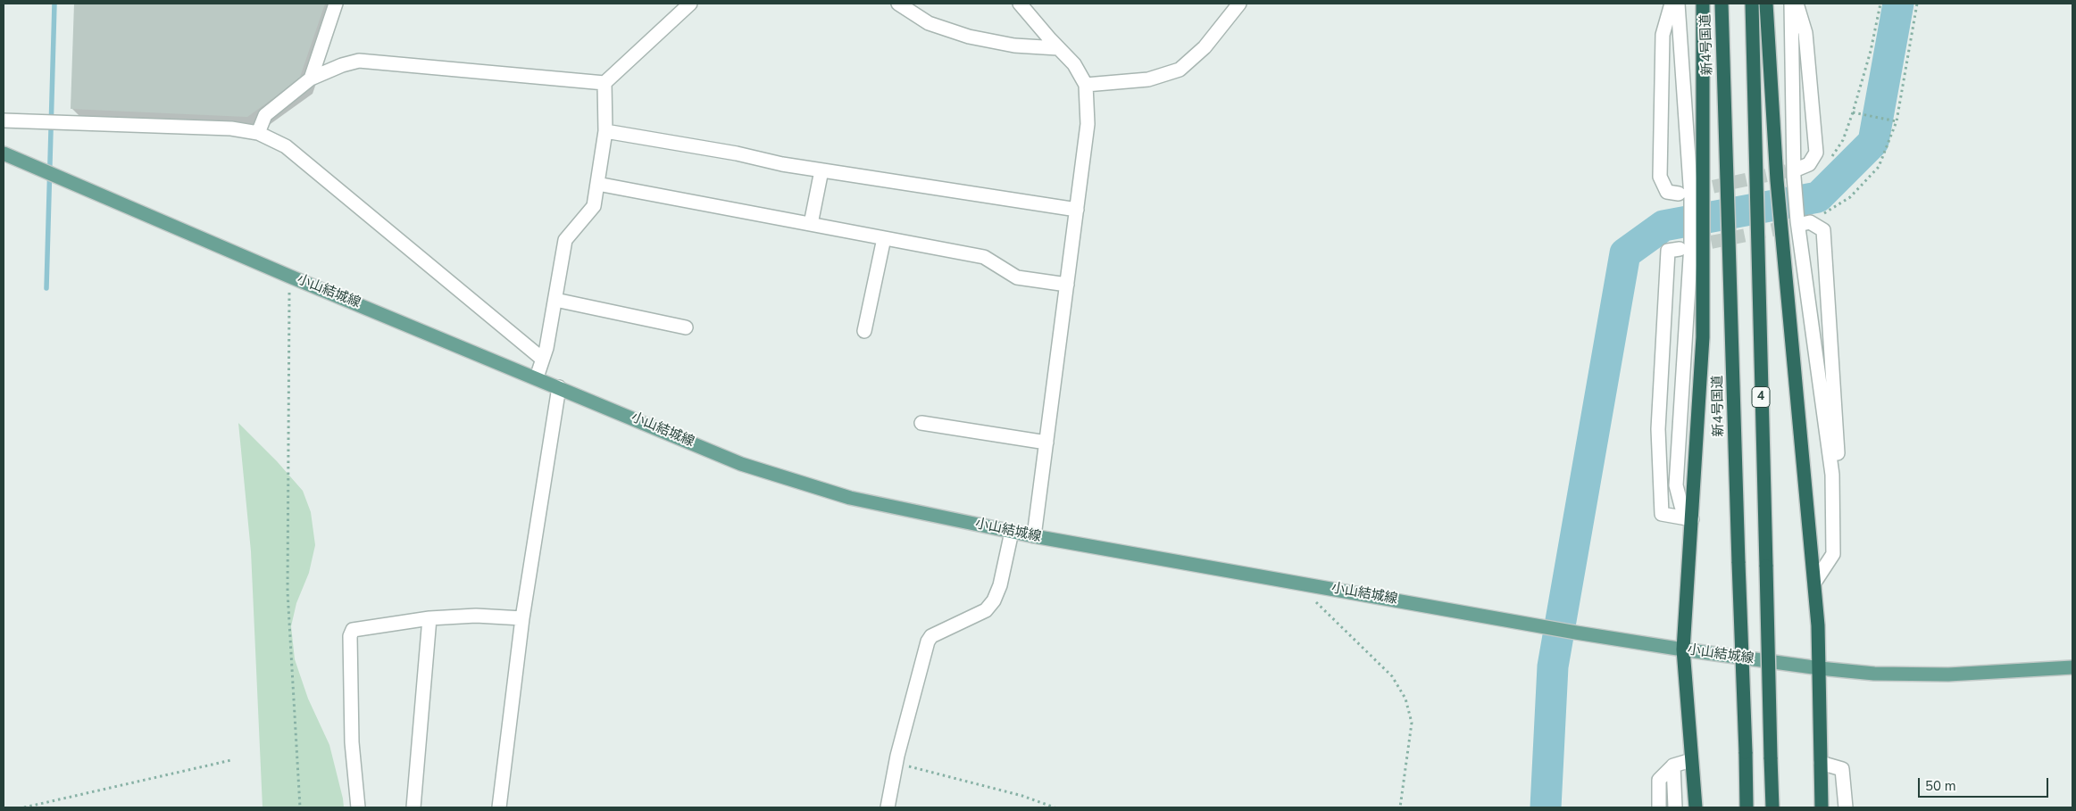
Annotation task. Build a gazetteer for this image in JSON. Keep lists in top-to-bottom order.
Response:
{
  "streets": {
    "highway": ["新4号国道", "4"],
    "main road": ["小山結城線"]
  },
  "scale_bar": "50 m"
}
